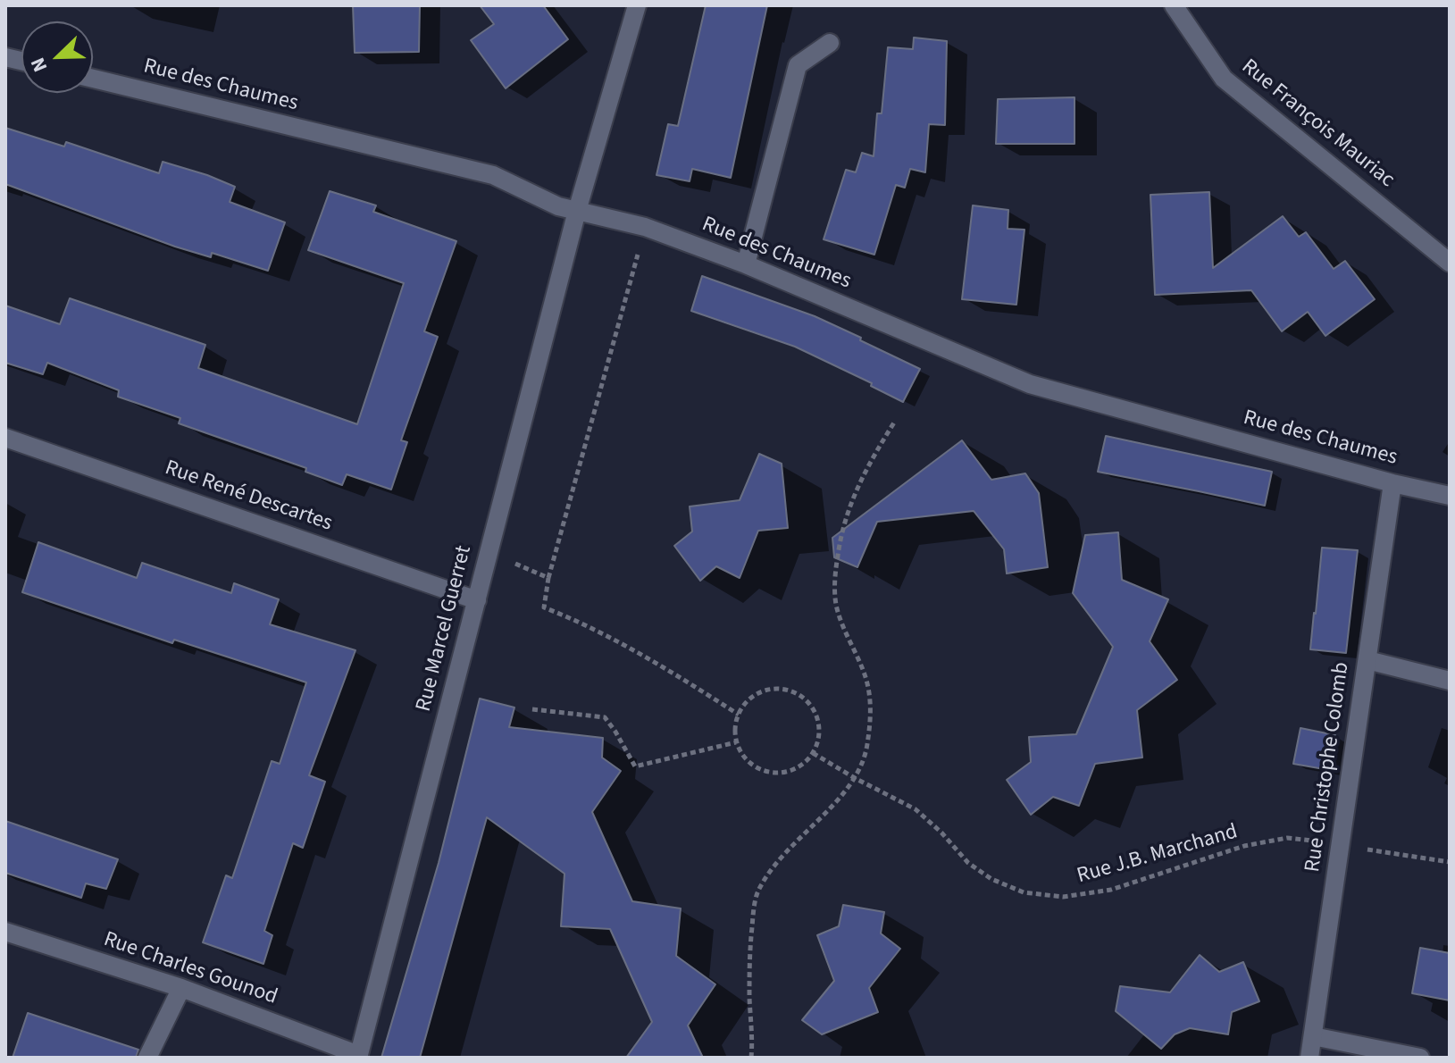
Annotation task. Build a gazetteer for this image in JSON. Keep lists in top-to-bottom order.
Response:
{
  "streets": {
    "street": [
      "Rue des Chaumes",
      "Rue François Mauriac",
      "Rue René Descartes",
      "Rue Marcel Guerret",
      "Rue Christophe Colomb",
      "Rue Charles Gounod"
    ],
    "path": ["Rue J.B. Marchand"]
  },
  "crossings": [
    ["Rue des Chaumes", "Rue Marcel Guerret"],
    ["Rue des Chaumes", "Rue Christophe Colomb"],
    ["Rue René Descartes", "Rue Marcel Guerret"],
    ["Rue Marcel Guerret", "Rue Charles Gounod"],
    ["Rue Christophe Colomb", "Rue J.B. Marchand"]
  ],
  "north": "bottom left"
}
